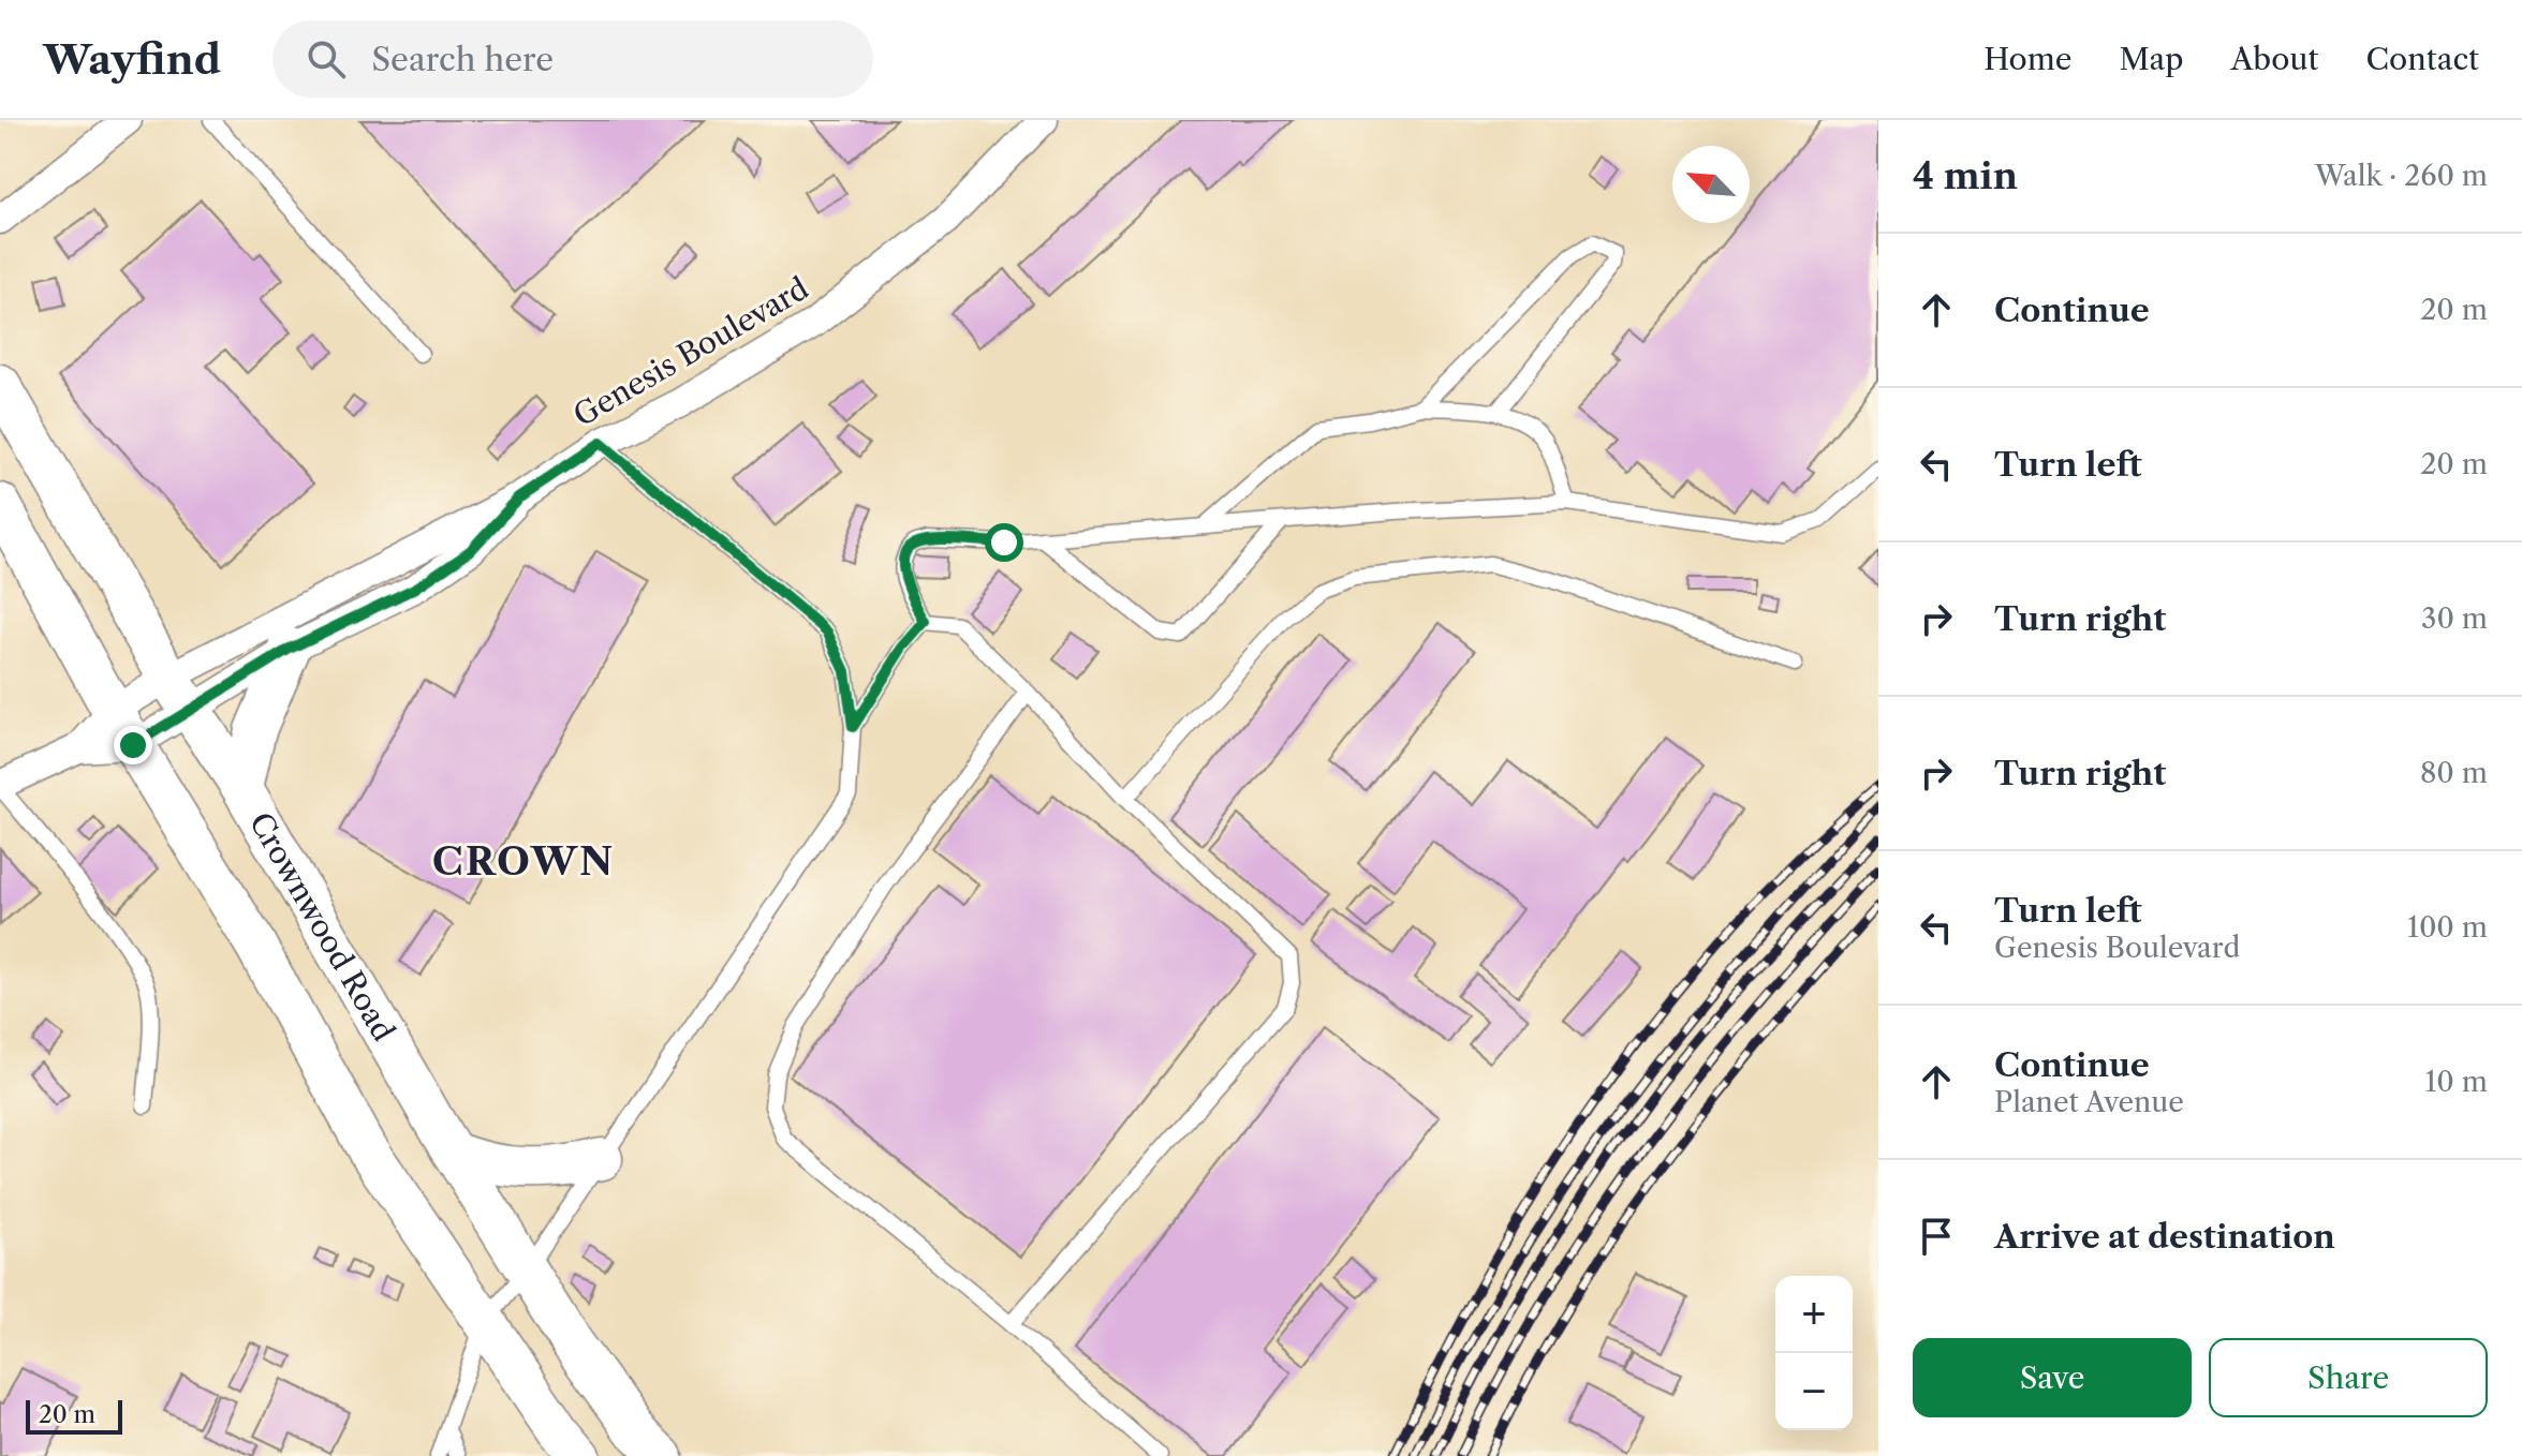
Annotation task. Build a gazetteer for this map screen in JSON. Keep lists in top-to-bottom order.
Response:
{
  "streets": {
    "main road": ["Crownwood Road"],
    "street": ["Genesis Boulevard"]
  },
  "crossings": [
    ["Genesis Boulevard", "Crownwood Road"]
  ],
  "districts": ["CROWN"],
  "scale_bar": "20 m",
  "north": "top left",
  "page": {
    "header": "Wayfind",
    "search": "Search here",
    "nav": [
      "Home",
      "Map",
      "About",
      "Contact"
    ],
    "heading": ["4 min", "Walk · 260 m"],
    "list": [
      ["Continue", "20 m"],
      ["Turn left", "20 m"],
      ["Turn right", "30 m"],
      ["Turn right", "80 m"],
      ["Turn left", "Genesis Boulevard", "100 m"],
      ["Continue", "Planet Avenue", "10 m"],
      "Arrive at destination"
    ],
    "map_buttons": ["+", "−"],
    "buttons": ["Save", "Share"],
    "scale": "20 m"
  }
}
